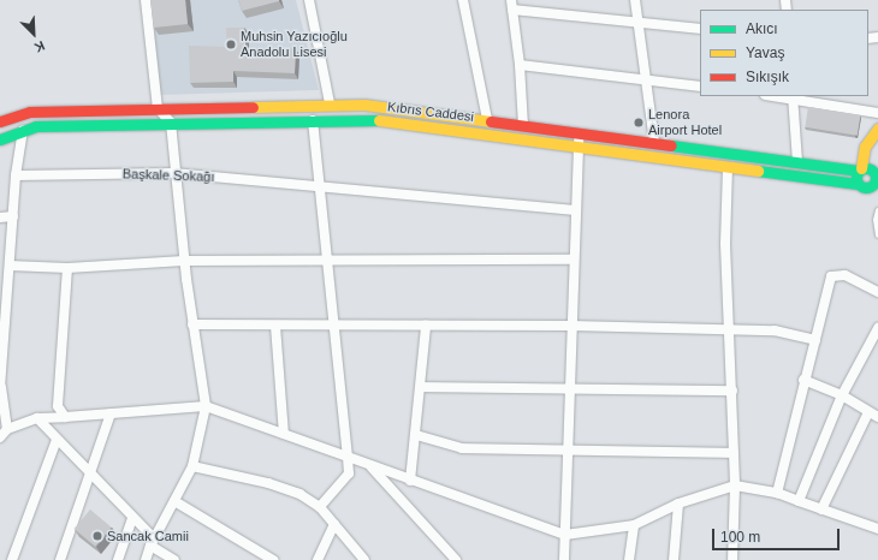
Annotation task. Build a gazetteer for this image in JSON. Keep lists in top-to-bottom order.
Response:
{
  "streets": {
    "main road": ["Kıbrıs Caddesi"],
    "street": ["Başkale Sokağı"]
  },
  "places": ["Muhsin Yazıcıoğlu Anadolu Lisesi", "Lenora Airport Hotel", "Sancak Camii"],
  "legend": ["Akıcı", "Yavaş", "Sıkışık"],
  "scale_bar": "100 m",
  "north": "bottom right"
}
